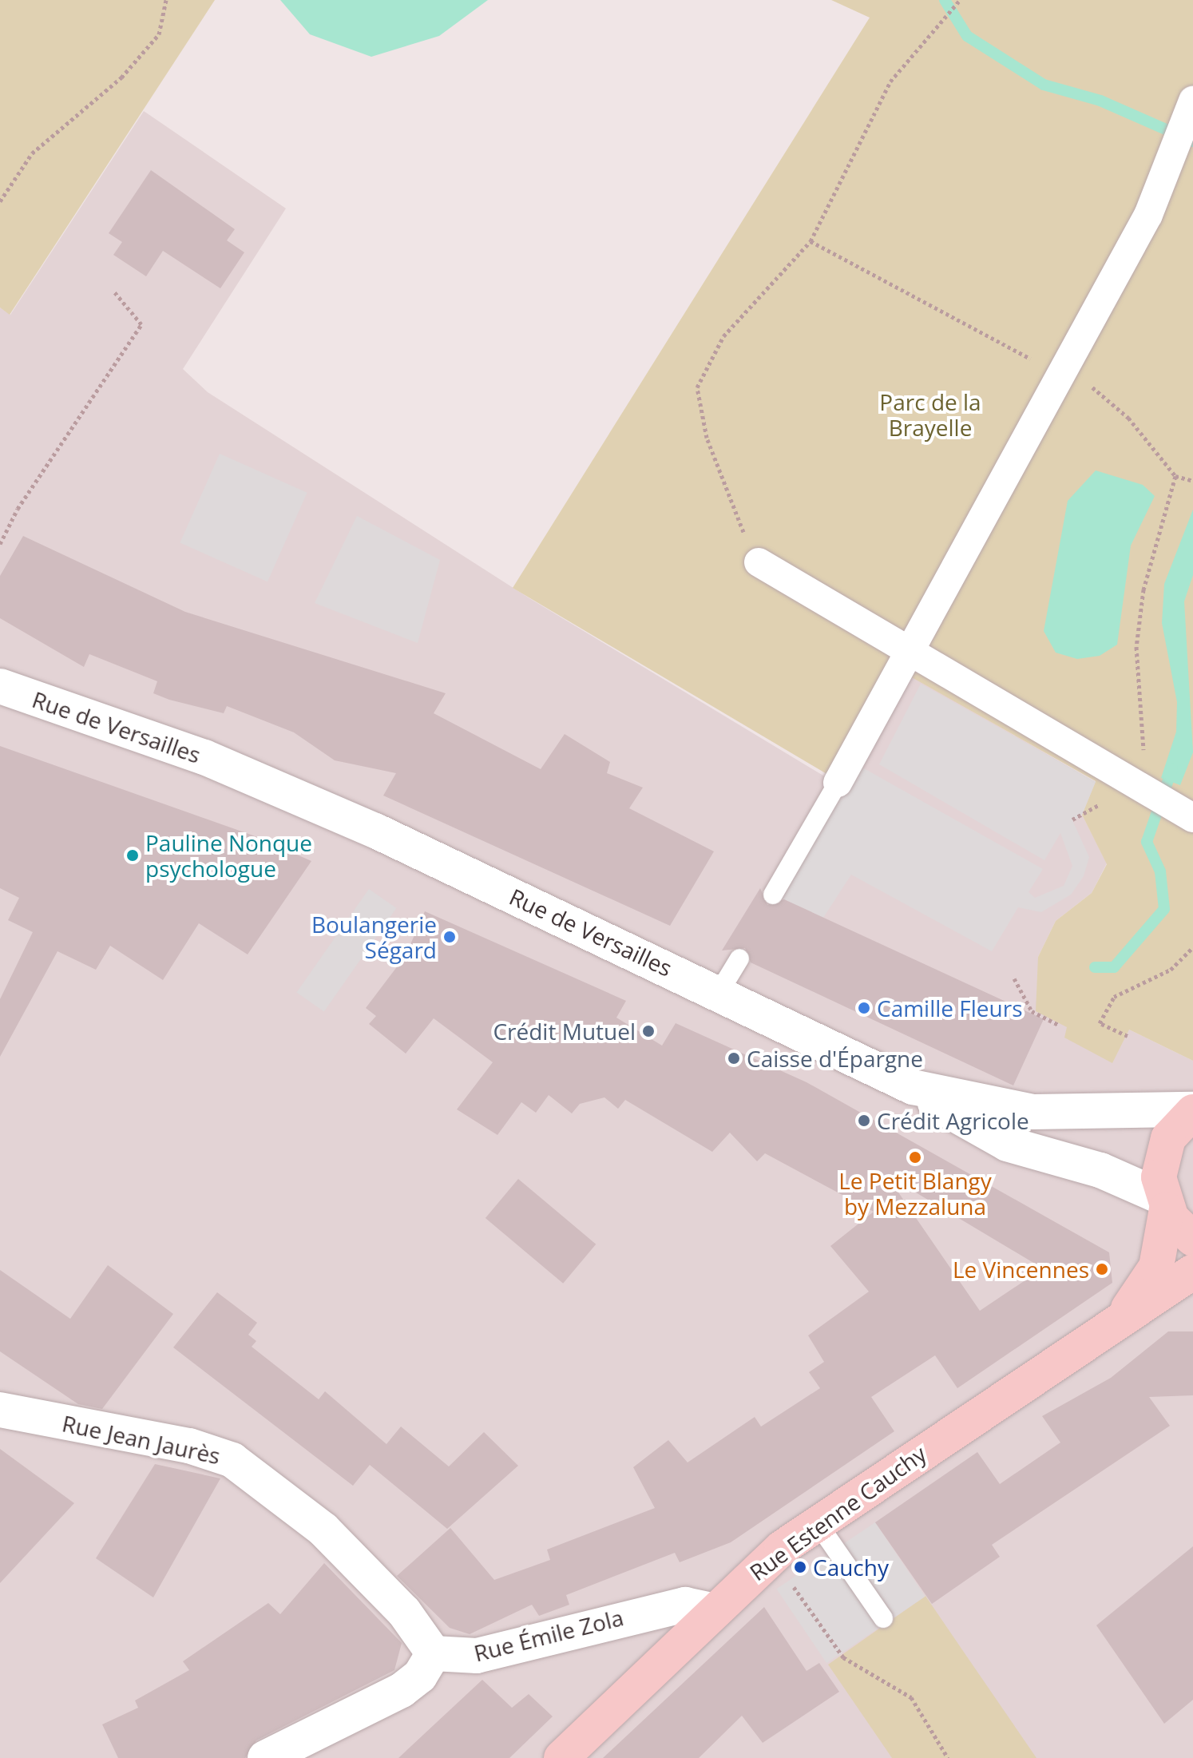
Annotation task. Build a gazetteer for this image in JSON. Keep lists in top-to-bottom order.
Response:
{
  "streets": {
    "main road": ["Rue Estenne Cauchy"],
    "street": ["Rue de Versailles", "Rue Jean Jaurès", "Rue Émile Zola"]
  },
  "crossings": [
    ["Rue de Versailles", "Rue Estenne Cauchy"],
    ["Rue Jean Jaurès", "Rue Émile Zola"],
    ["Rue Estenne Cauchy", "Rue Émile Zola"]
  ],
  "parks": ["Parc de la Brayelle"],
  "places": [
    "Pauline Nonque psychologue",
    "Boulangerie Ségard",
    "Camille Fleurs",
    "Crédit Mutuel",
    "Caisse d'Épargne",
    "Crédit Agricole",
    "Le Petit Blangy by Mezzaluna",
    "Le Vincennes",
    "Cauchy"
  ]
}
